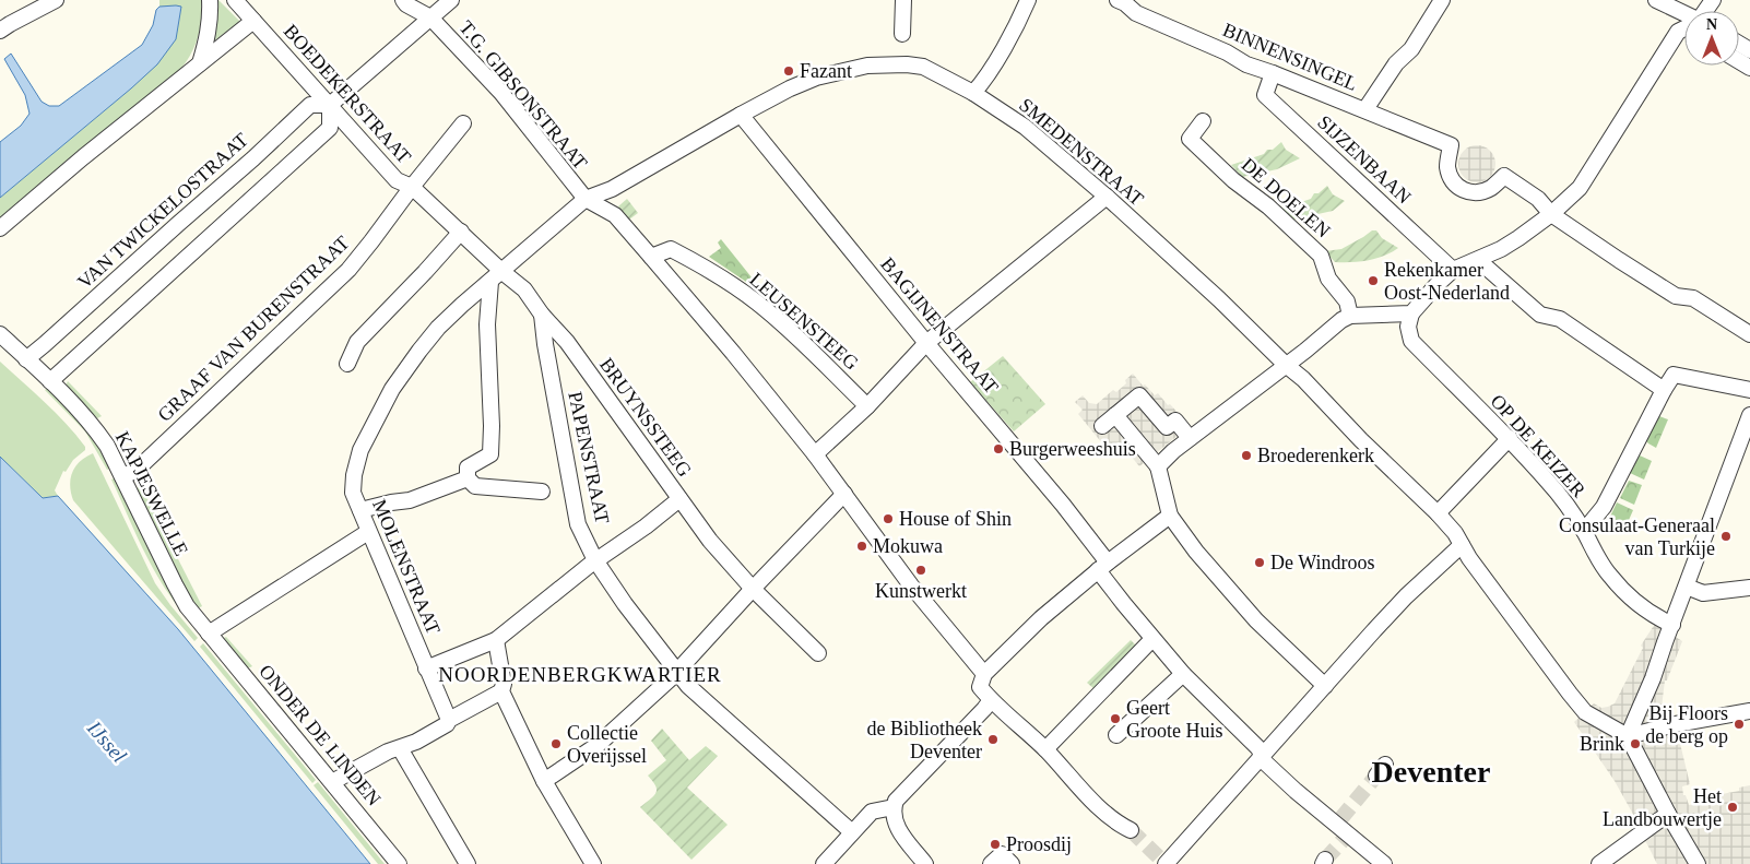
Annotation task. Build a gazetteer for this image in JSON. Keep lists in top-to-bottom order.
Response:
{
  "streets": {
    "street": [
      "BINNENSINGEL",
      "BOEDEKERSTRAAT",
      "T.G. GIBSONSTRAAT",
      "SMEDENSTRAAT",
      "SIJZENBAAN",
      "DE DOELEN",
      "VAN TWICKELOSTRAAT",
      "LEUSENSTEEG",
      "BAGIJNENSTRAAT",
      "GRAAF VAN BURENSTRAAT",
      "BRUYNSSTEEG",
      "OP DE KEIZER",
      "PAPENSTRAAT",
      "KAPJESWELLE",
      "MOLENSTRAAT",
      "ONDER DE LINDEN"
    ]
  },
  "crossings": [
    ["BINNENSINGEL", "SIJZENBAAN"],
    ["BOEDEKERSTRAAT", "VAN TWICKELOSTRAAT"],
    ["BOEDEKERSTRAAT", "GRAAF VAN BURENSTRAAT"],
    ["BOEDEKERSTRAAT", "BRUYNSSTEEG"],
    ["T.G. GIBSONSTRAAT", "SMEDENSTRAAT"],
    ["T.G. GIBSONSTRAAT", "VAN TWICKELOSTRAAT"],
    ["T.G. GIBSONSTRAAT", "MOLENSTRAAT"],
    ["SMEDENSTRAAT", "BAGIJNENSTRAAT"],
    ["SMEDENSTRAAT", "MOLENSTRAAT"],
    ["VAN TWICKELOSTRAAT", "KAPJESWELLE"],
    ["GRAAF VAN BURENSTRAAT", "KAPJESWELLE"],
    ["BRUYNSSTEEG", "PAPENSTRAAT"],
    ["BRUYNSSTEEG", "MOLENSTRAAT"],
    ["KAPJESWELLE", "ONDER DE LINDEN"]
  ],
  "districts": ["NOORDENBERGKWARTIER", "Deventer"],
  "water": ["IJssel"],
  "places": [
    "Fazant",
    "Rekenkamer Oost-Nederland",
    "Burgerweeshuis",
    "Broederenkerk",
    "House of Shin",
    "Consulaat-Generaal van Turkije",
    "Mokuwa",
    "De Windroos",
    "Kunstwerkt",
    "Geert Groote Huis",
    "Bij Floors de berg op",
    "de Bibliotheek Deventer",
    "Collectie Overijssel",
    "Brink",
    "Het Landbouwertje",
    "Proosdij"
  ],
  "north": "top"
}
